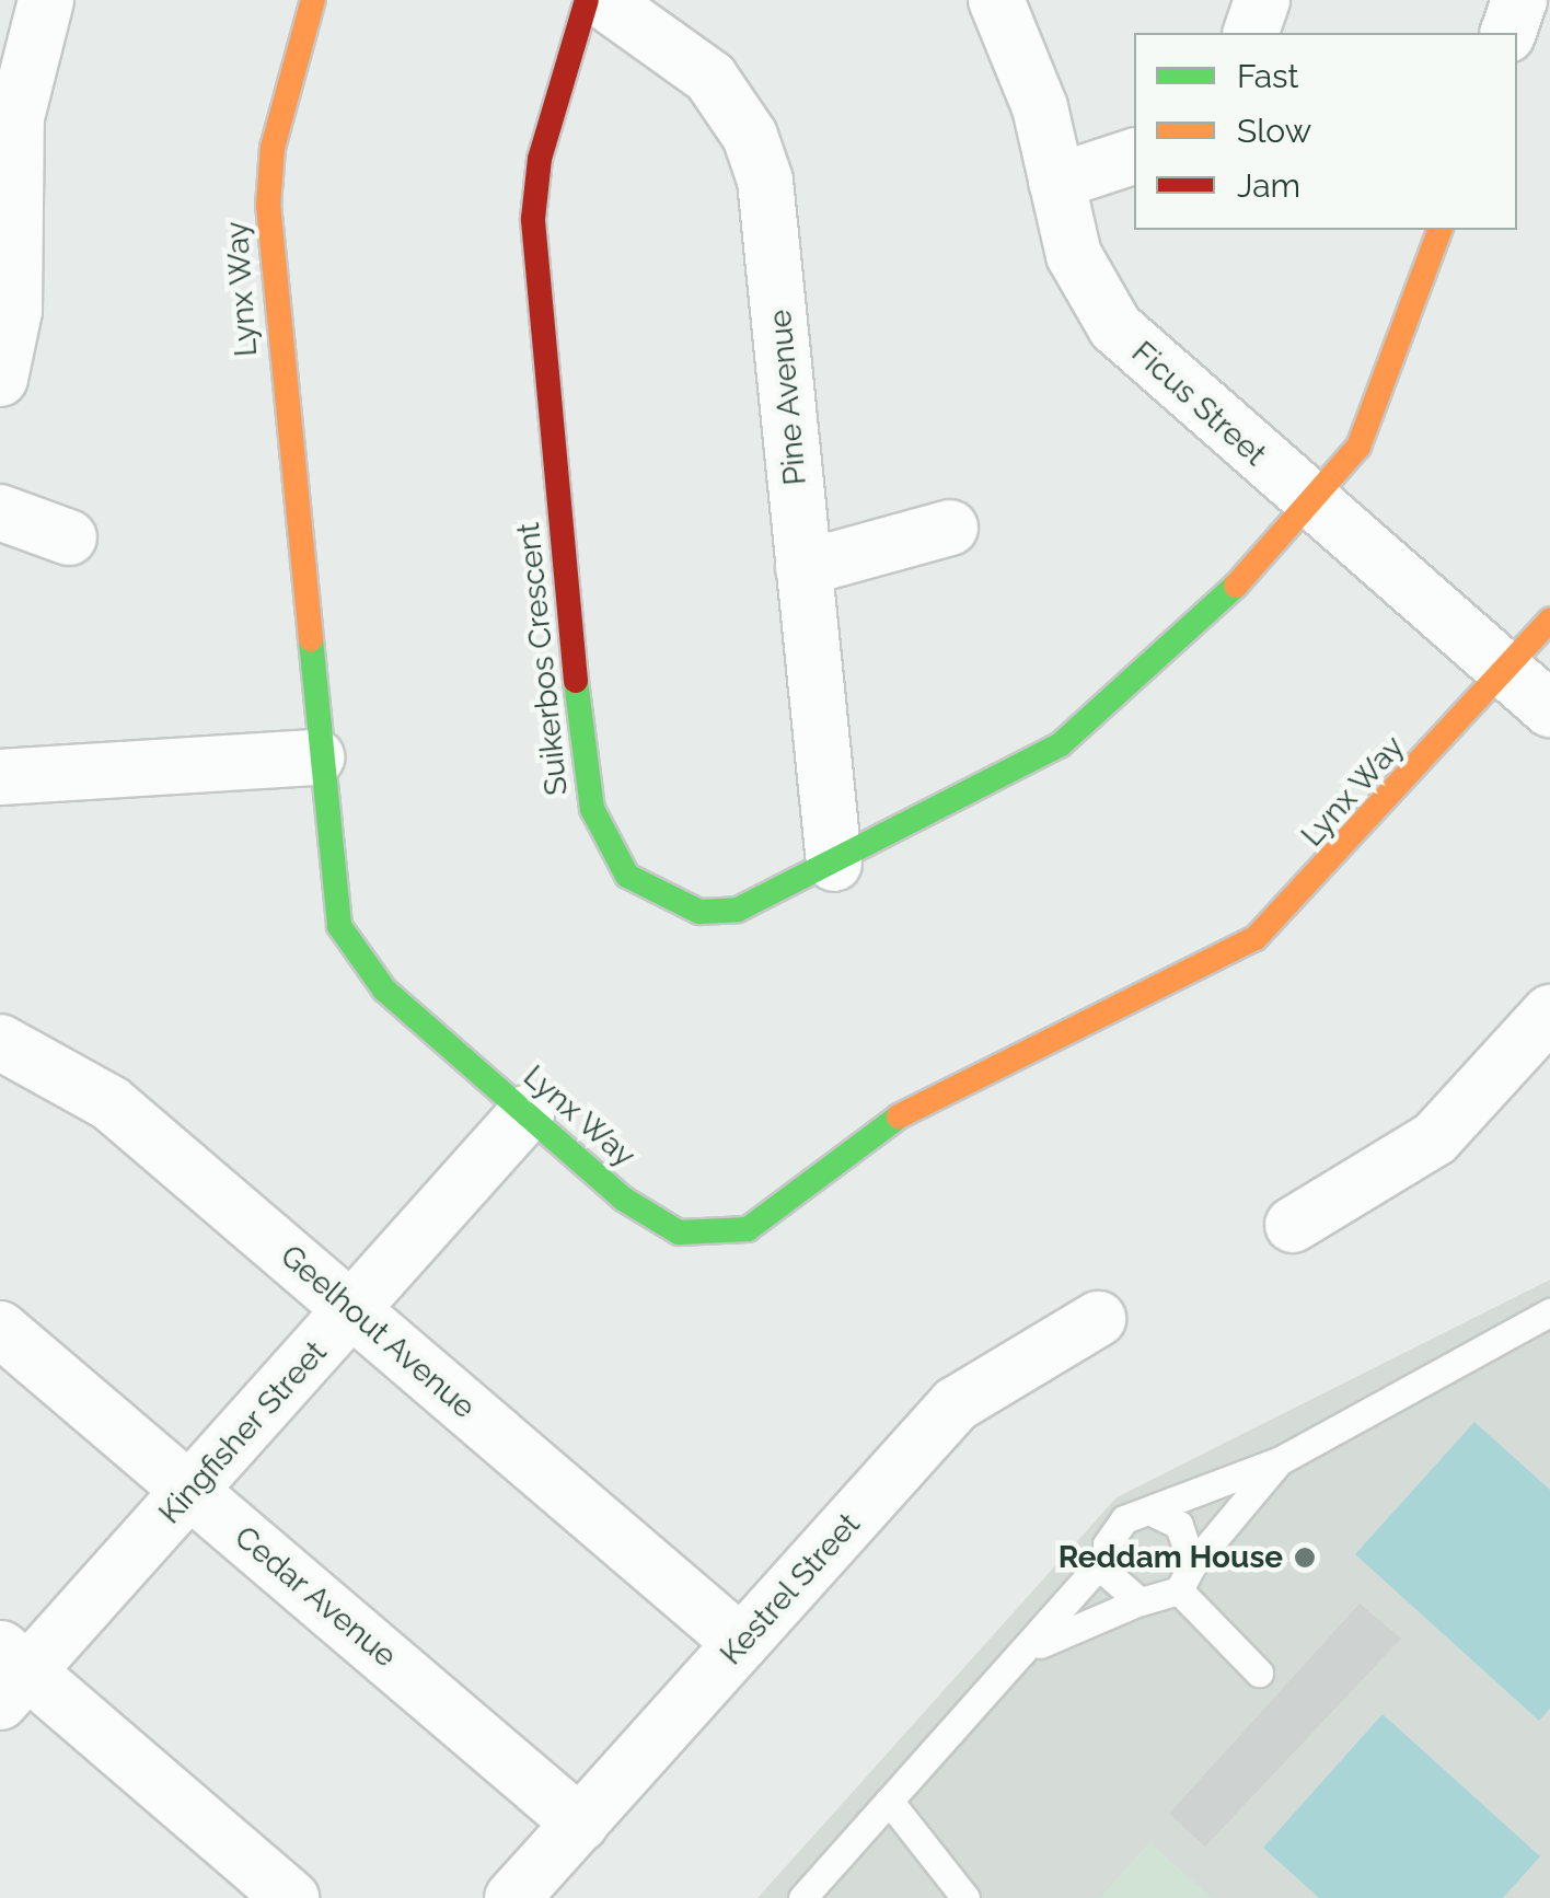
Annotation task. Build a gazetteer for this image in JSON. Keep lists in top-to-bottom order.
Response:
{
  "streets": {
    "street": [
      "Lynx Way",
      "Pine Avenue",
      "Ficus Street",
      "Suikerbos Crescent",
      "Geelhout Avenue",
      "Kingfisher Street",
      "Kestrel Street",
      "Cedar Avenue"
    ]
  },
  "crossings": [
    ["Lynx Way", "Ficus Street"],
    ["Lynx Way", "Kingfisher Street"],
    ["Pine Avenue", "Suikerbos Crescent"],
    ["Ficus Street", "Suikerbos Crescent"],
    ["Geelhout Avenue", "Kingfisher Street"],
    ["Geelhout Avenue", "Kestrel Street"],
    ["Kingfisher Street", "Cedar Avenue"],
    ["Kestrel Street", "Cedar Avenue"]
  ],
  "places": ["Reddam House"],
  "legend": ["Fast", "Slow", "Jam"]
}
